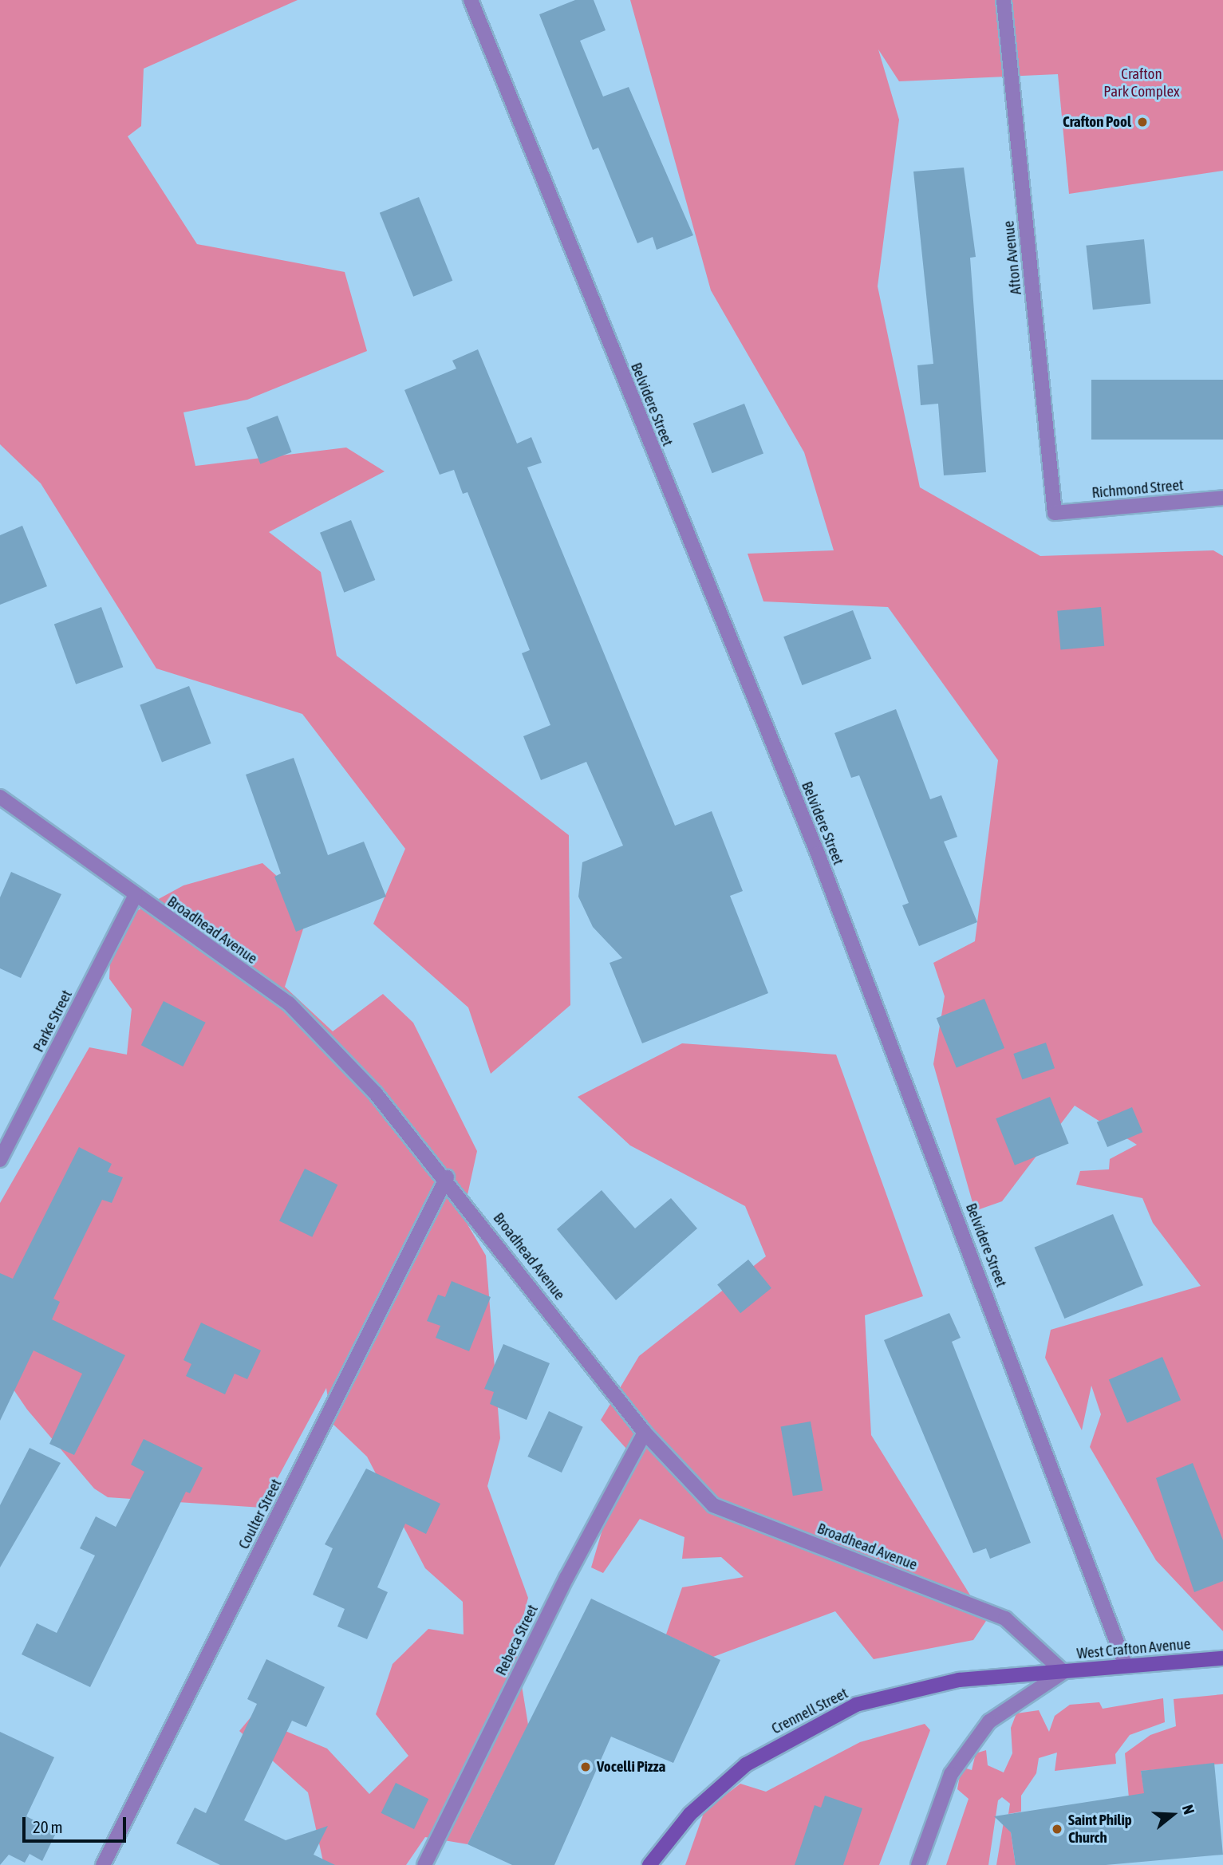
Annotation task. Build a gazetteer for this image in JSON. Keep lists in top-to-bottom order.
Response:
{
  "streets": {
    "main road": ["West Crafton Avenue", "Crennell Street"],
    "street": [
      "Afton Avenue",
      "Belvidere Street",
      "Richmond Street",
      "Broadhead Avenue",
      "Parke Street",
      "Coulter Street",
      "Rebeca Street"
    ]
  },
  "crossings": [
    ["Afton Avenue", "Richmond Street"],
    ["Belvidere Street", "West Crafton Avenue"],
    ["Broadhead Avenue", "Parke Street"],
    ["Broadhead Avenue", "Coulter Street"],
    ["Broadhead Avenue", "Rebeca Street"],
    ["Broadhead Avenue", "West Crafton Avenue"],
    ["Broadhead Avenue", "Crennell Street"],
    ["West Crafton Avenue", "Crennell Street"]
  ],
  "parks": ["Crafton Park Complex"],
  "places": ["Crafton Pool", "Vocelli Pizza", "Saint Philip Church"],
  "scale_bar": "20 m",
  "north": "right"
}
